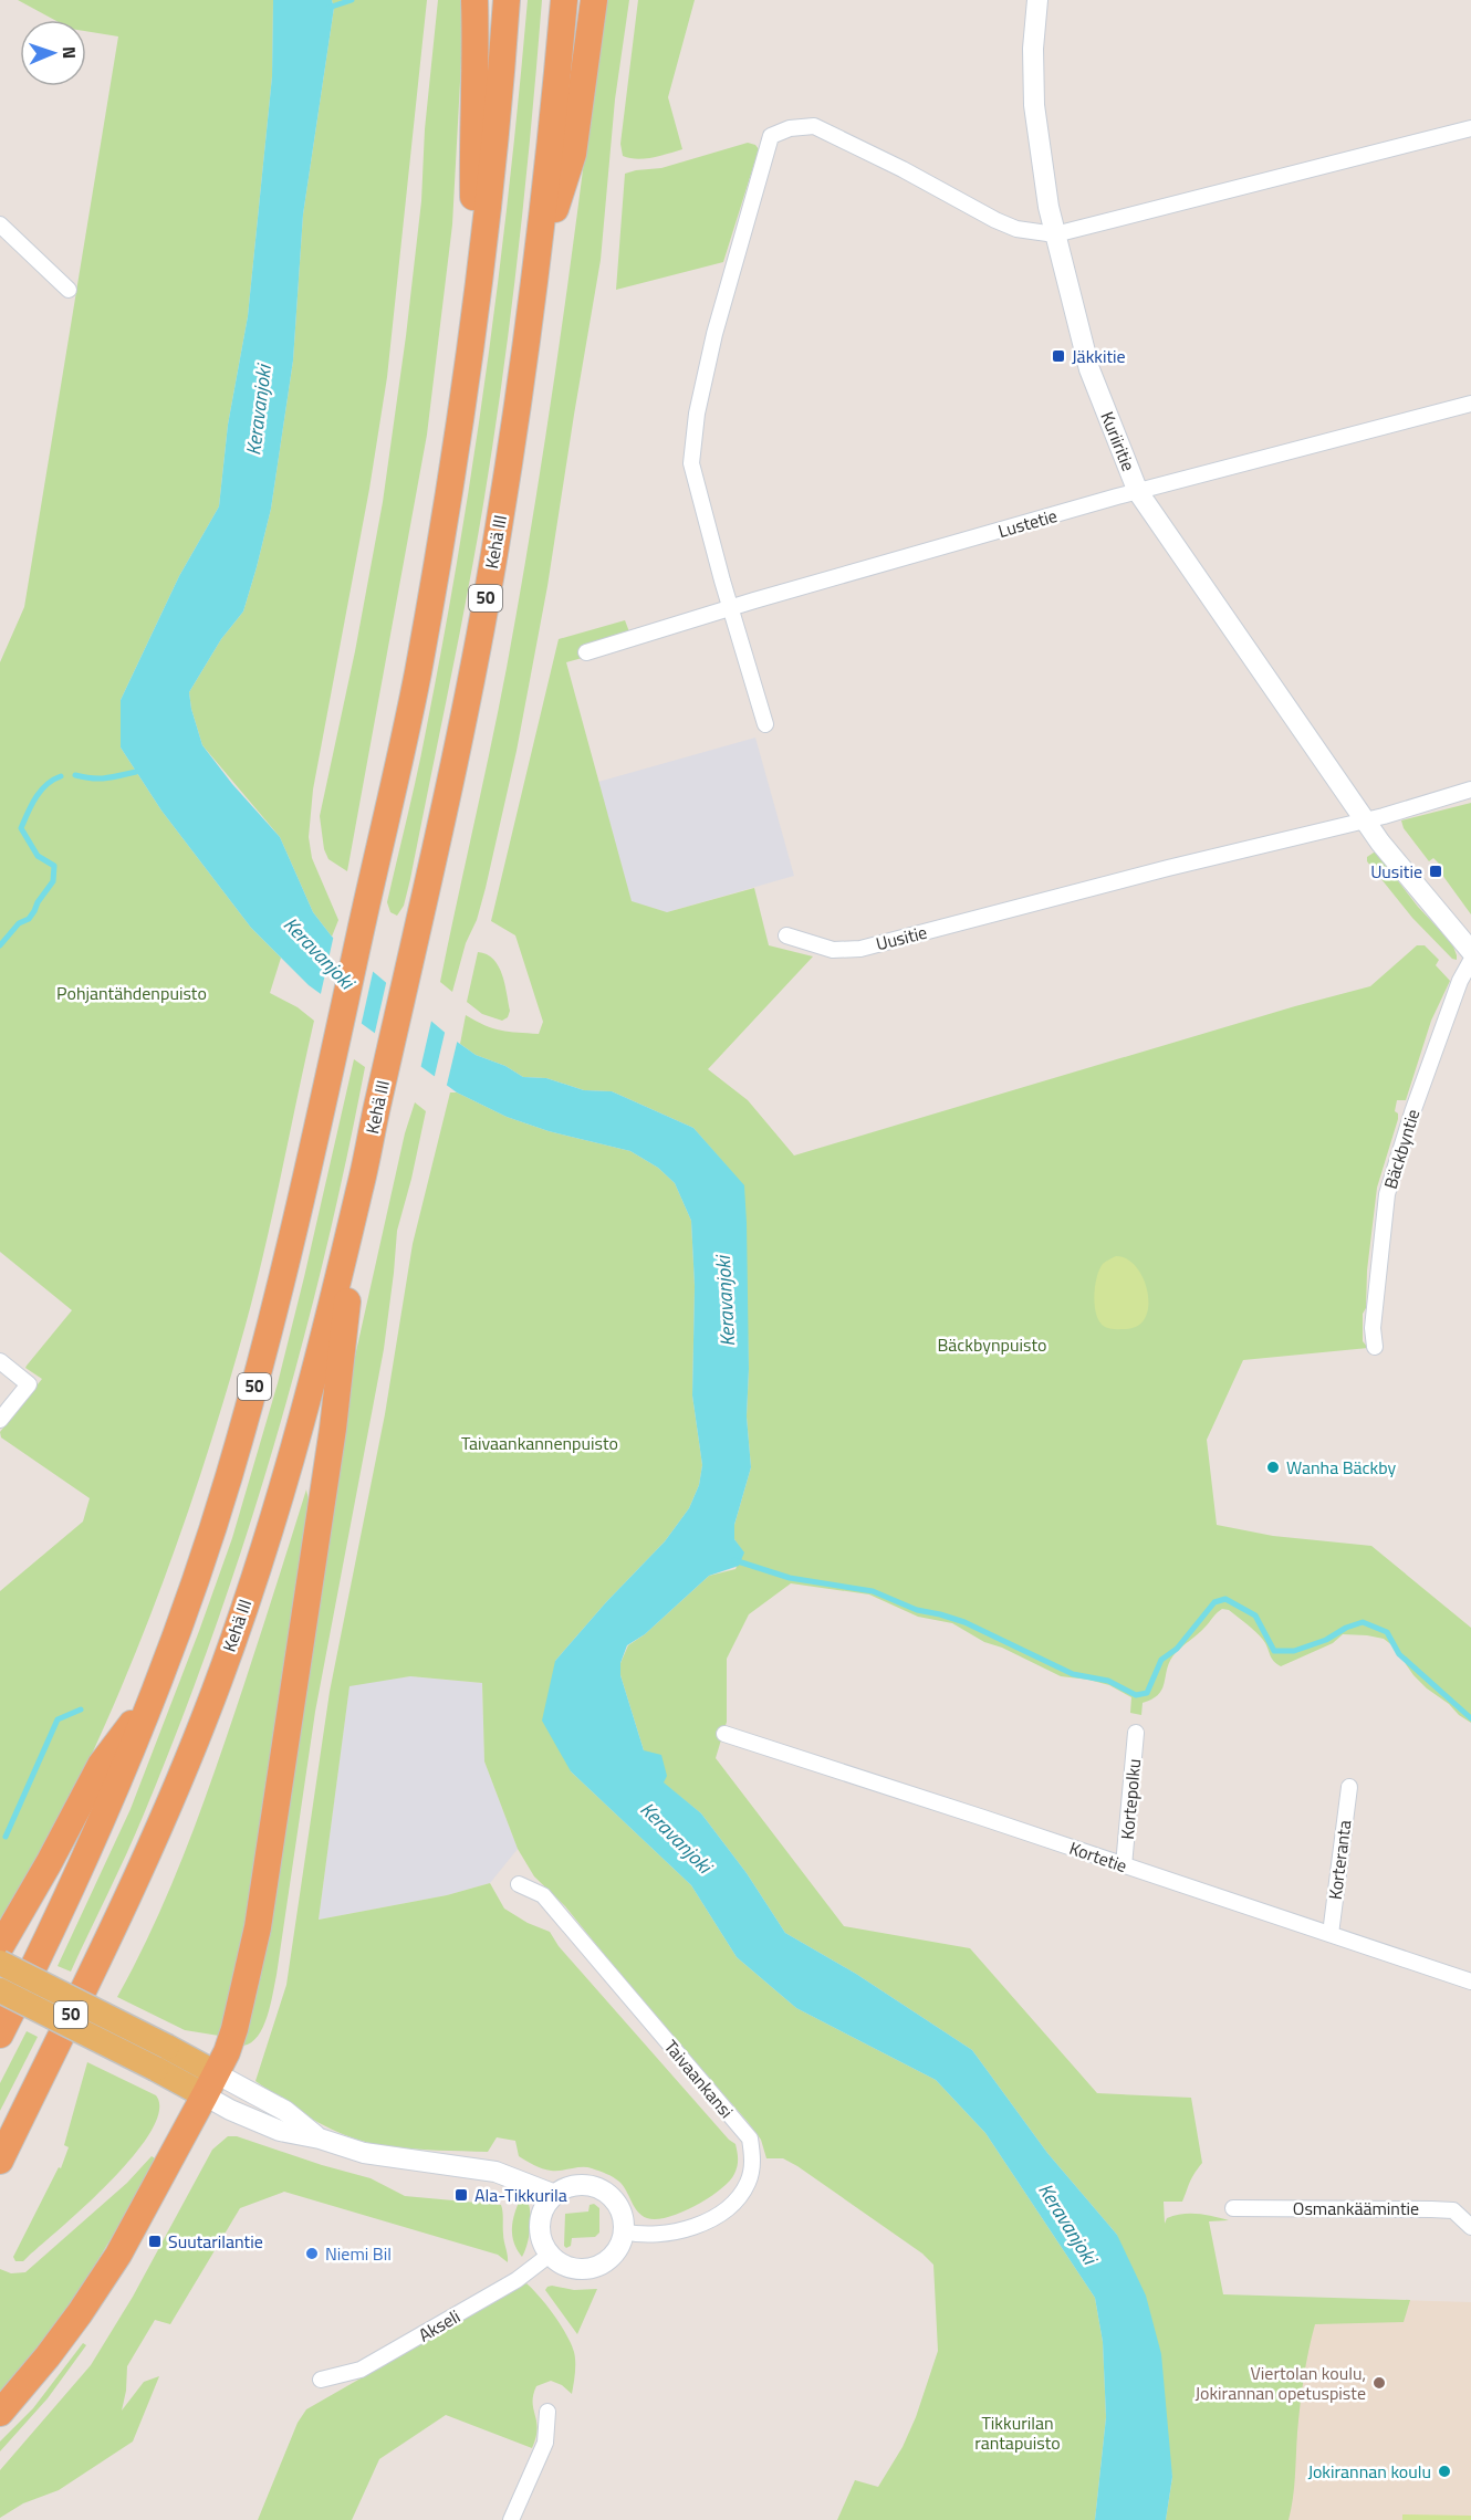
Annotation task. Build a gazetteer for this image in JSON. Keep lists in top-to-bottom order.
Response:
{
  "streets": {
    "highway": ["Kehä III", "50"],
    "street": [
      "Kuriiritie",
      "Lustetie",
      "Uusitie",
      "Bäckbyntie",
      "Kortepolku",
      "Kortetie",
      "Korteranta",
      "Taivaankansi",
      "Osmankäämintie",
      "Akseli"
    ]
  },
  "crossings": [
    ["Kuriiritie", "Lustetie"],
    ["Kuriiritie", "Uusitie"],
    ["Kortepolku", "Kortetie"],
    ["Kortetie", "Korteranta"],
    ["Taivaankansi", "Akseli"]
  ],
  "water": ["Keravanjoki"],
  "parks": [
    "Pohjantähdenpuisto",
    "Bäckbynpuisto",
    "Taivaankannenpuisto",
    "Tikkurilan rantapuisto"
  ],
  "places": {
    "transit": [
      "Jäkkitie",
      "Uusitie",
      "Ala-Tikkurila",
      "Suutarilantie"
    ],
    "other": [
      "Wanha Bäckby",
      "Niemi Bil",
      "Viertolan koulu, Jokirannan opetuspiste",
      "Jokirannan koulu"
    ]
  },
  "north": "right"
}
